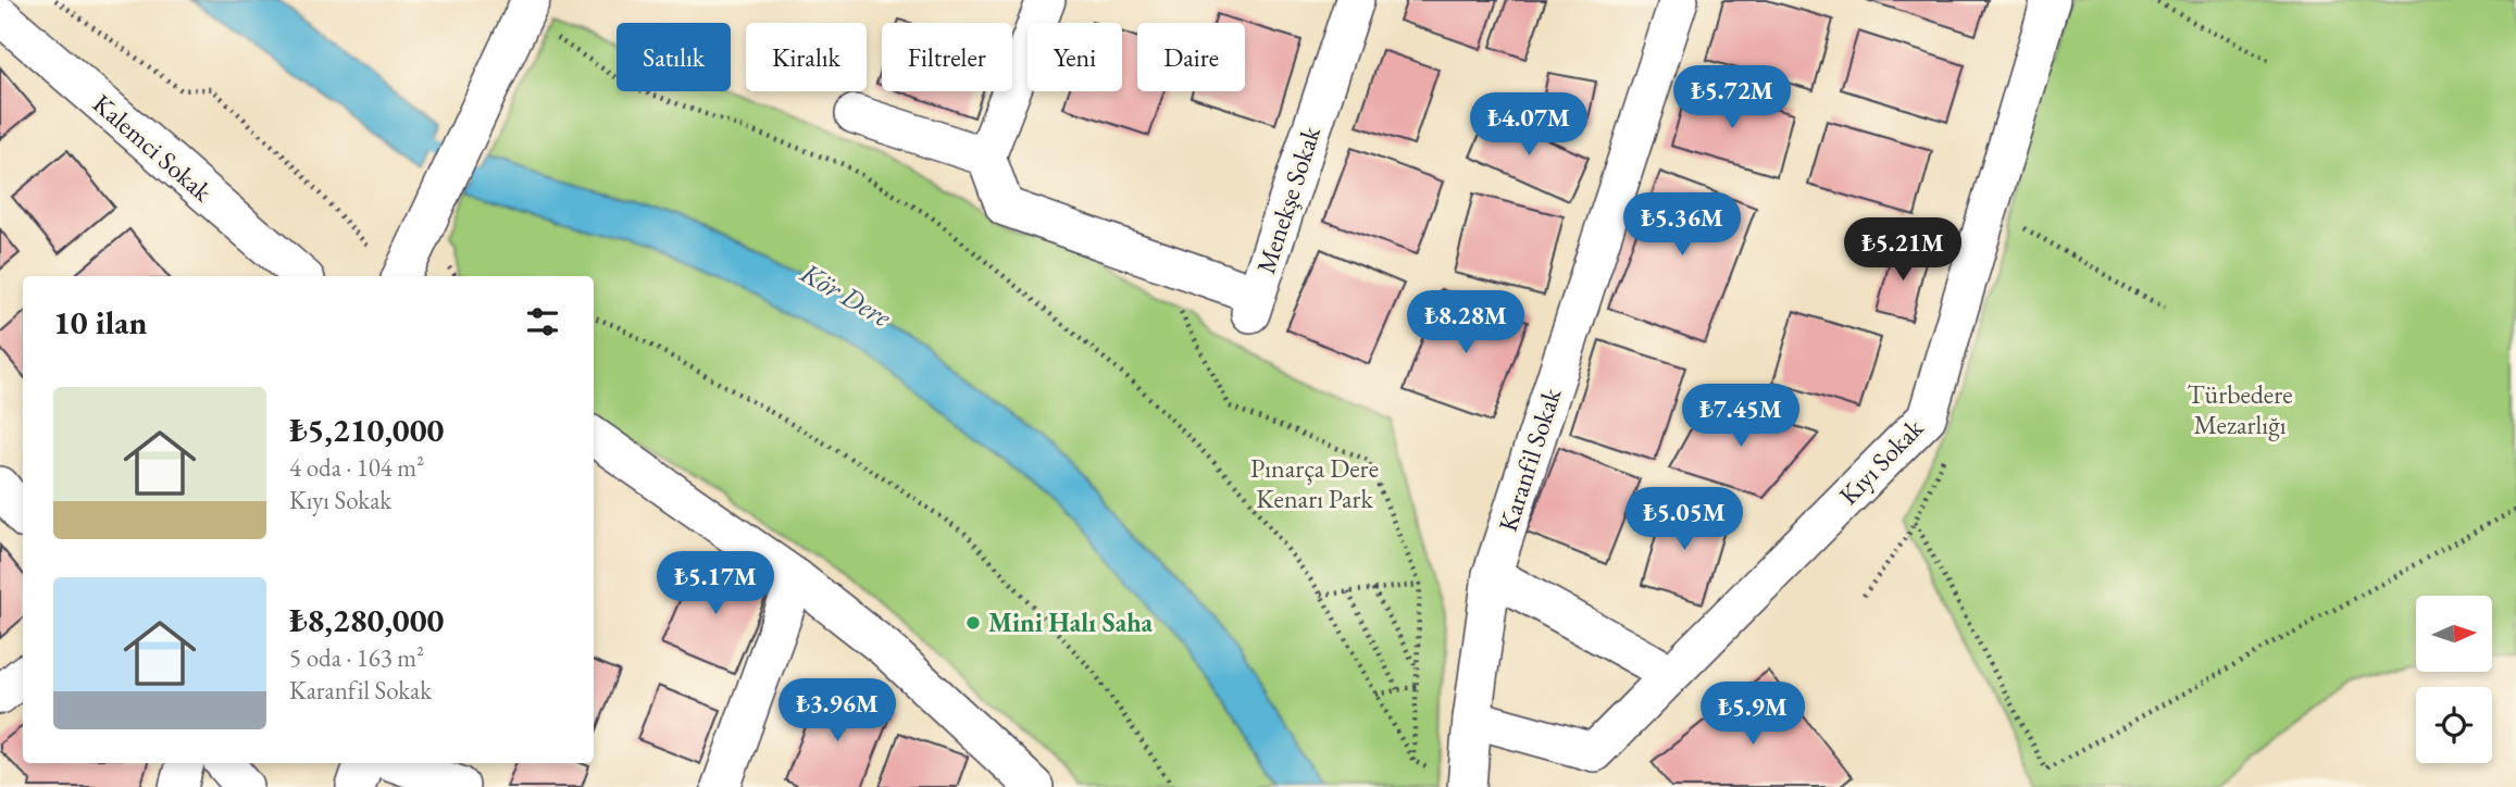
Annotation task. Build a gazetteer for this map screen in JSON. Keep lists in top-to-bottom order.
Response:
{
  "streets": {
    "street": [
      "Kalemci Sokak",
      "Menekşe Sokak",
      "Karanfil Sokak",
      "Kıyı Sokak"
    ]
  },
  "crossings": [
    ["Karanfil Sokak", "Kıyı Sokak"]
  ],
  "water": ["Kör Dere"],
  "parks": ["Türbedere Mezarlığı", "Pınarça Dere Kenarı Park"],
  "places": ["Mini Halı Saha"],
  "north": "right",
  "page": {
    "chip": [
      "Satılık",
      "Kiralık",
      "Filtreler",
      "Yeni",
      "Daire"
    ],
    "price": [
      "₺5.72M",
      "₺4.07M",
      "₺5.36M",
      "₺5.21M",
      "₺8.28M",
      "₺7.45M",
      "₺5.05M",
      "₺5.17M",
      "₺3.96M",
      "₺5.9M"
    ],
    "heading": "10 ilan",
    "list": [
      {
        "name": "₺5,210,000",
        "note": "4 oda · 104 m² · Kıyı Sokak"
      },
      {
        "name": "₺8,280,000",
        "note": "5 oda · 163 m² · Karanfil Sokak"
      }
    ]
  }
}
